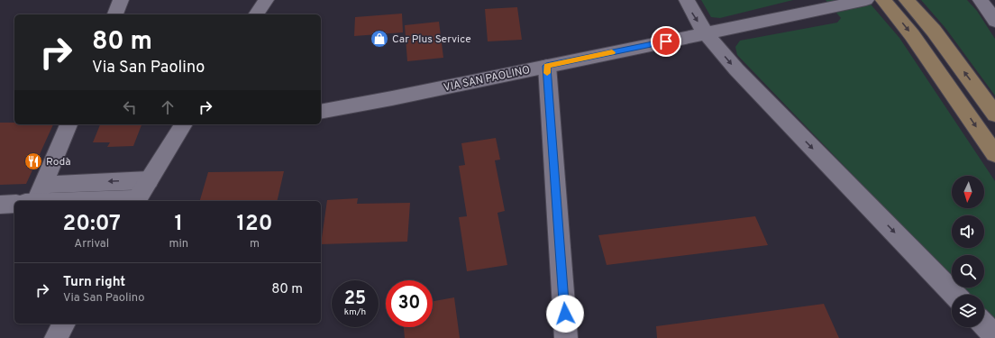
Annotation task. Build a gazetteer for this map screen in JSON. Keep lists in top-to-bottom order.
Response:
{
  "streets": {
    "street": ["VIA SAN PAOLINO"]
  },
  "places": {
    "shop": ["Car Plus Service"],
    "restaurant": ["Rodà"]
  },
  "north": "bottom",
  "page": {
    "turn": ["80 m", "Via San Paolino"],
    "eta": [
      "20:07",
      "Arrival",
      "1",
      "min",
      "120",
      "m"
    ],
    "list": [
      {
        "name": "Turn right",
        "note": "Via San Paolino",
        "value": "80 m"
      }
    ],
    "speed": "25 km/h",
    "limit": "30"
  }
}
